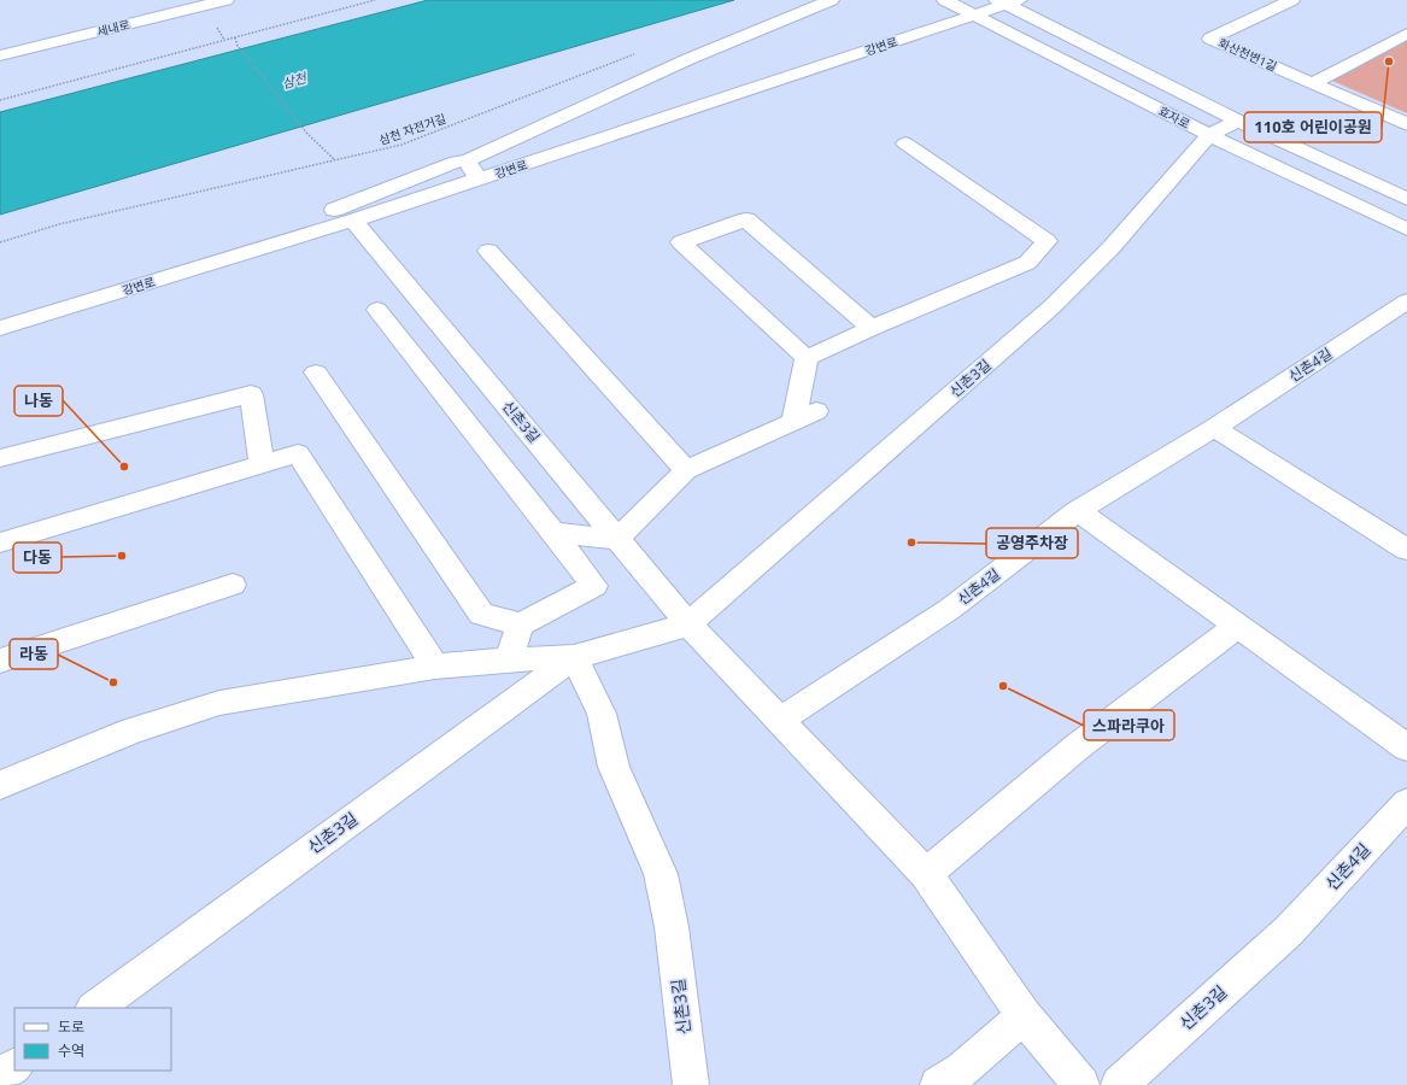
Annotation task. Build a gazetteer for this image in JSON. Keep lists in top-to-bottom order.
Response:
{
  "streets": {
    "street": [
      "세내로",
      "강변로",
      "화산천변1길",
      "효자로",
      "신촌4길",
      "신촌3길"
    ],
    "path": ["삼천 자전거길"]
  },
  "crossings": [
    ["강변로", "효자로"],
    ["강변로", "신촌3길"],
    ["효자로", "신촌3길"],
    ["신촌4길", "신촌3길"]
  ],
  "water": ["삼천"],
  "places": [
    "110호 어린이공원",
    "나동",
    "공영주차장",
    "다동",
    "라동",
    "스파라쿠아"
  ],
  "legend": ["도로", "수역"]
}
